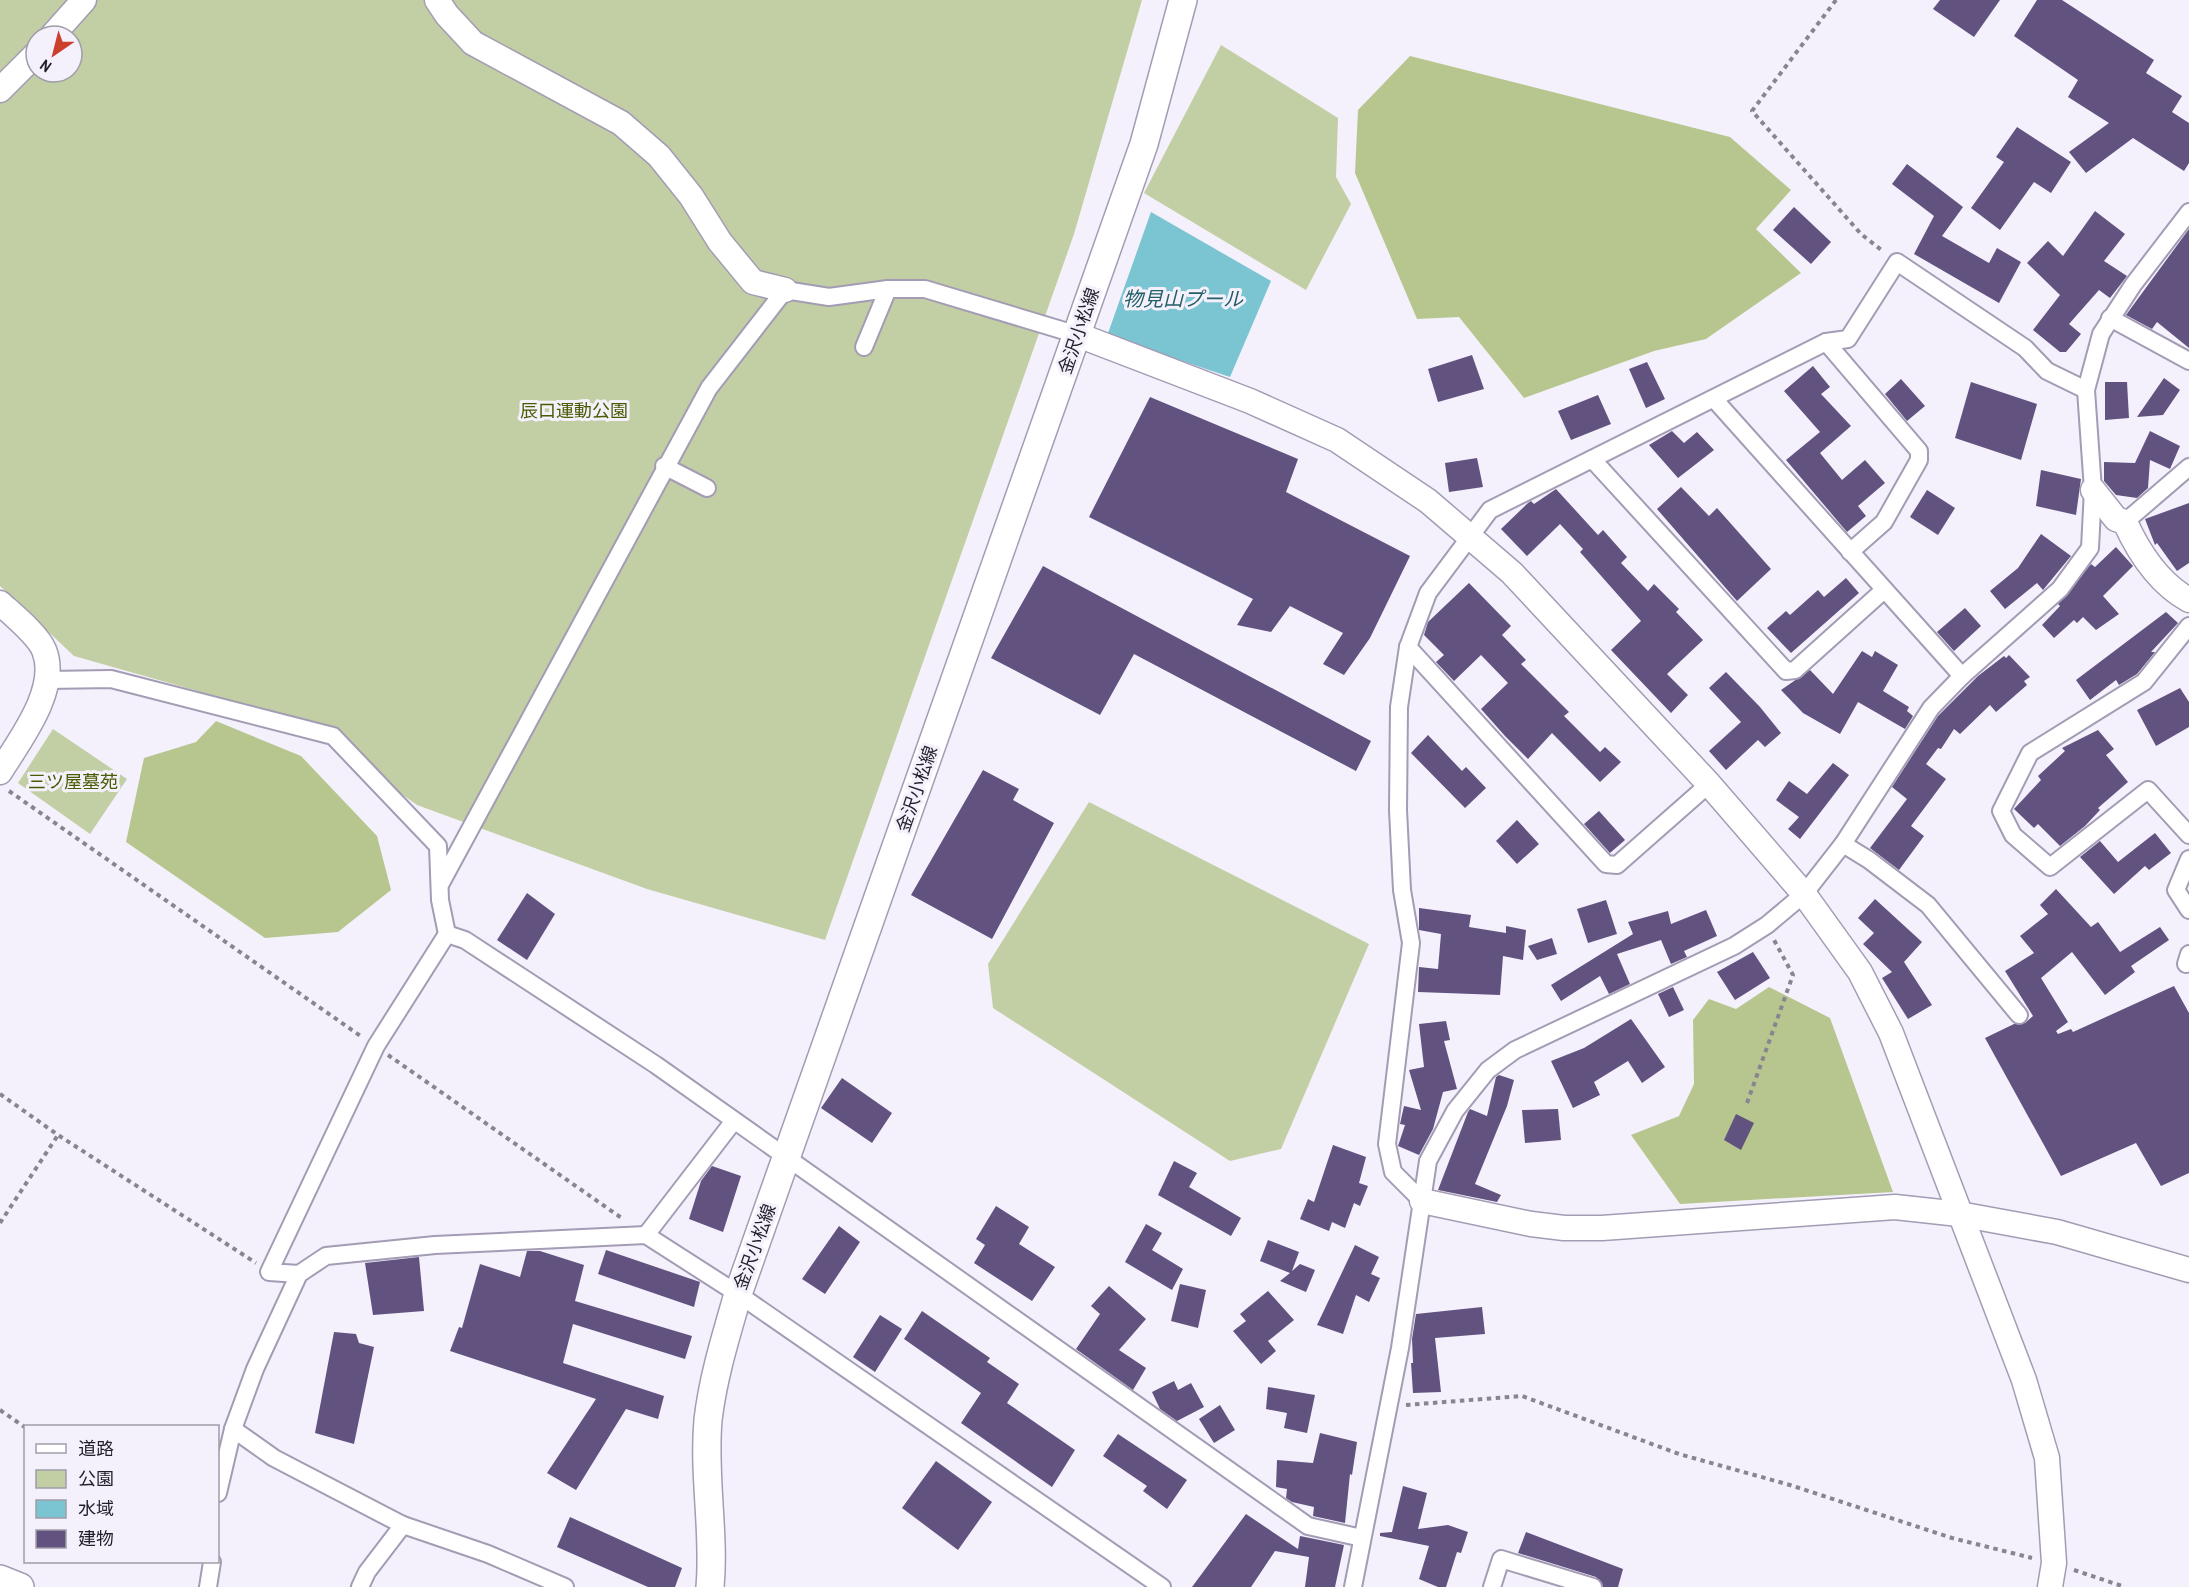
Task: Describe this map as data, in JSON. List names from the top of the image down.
{
  "streets": {
    "main road": ["金沢小松線"]
  },
  "water": ["物見山プール"],
  "parks": ["辰口運動公園", "三ツ屋墓苑"],
  "legend": [
    "道路",
    "公園",
    "水域",
    "建物"
  ],
  "north": "bottom left"
}
